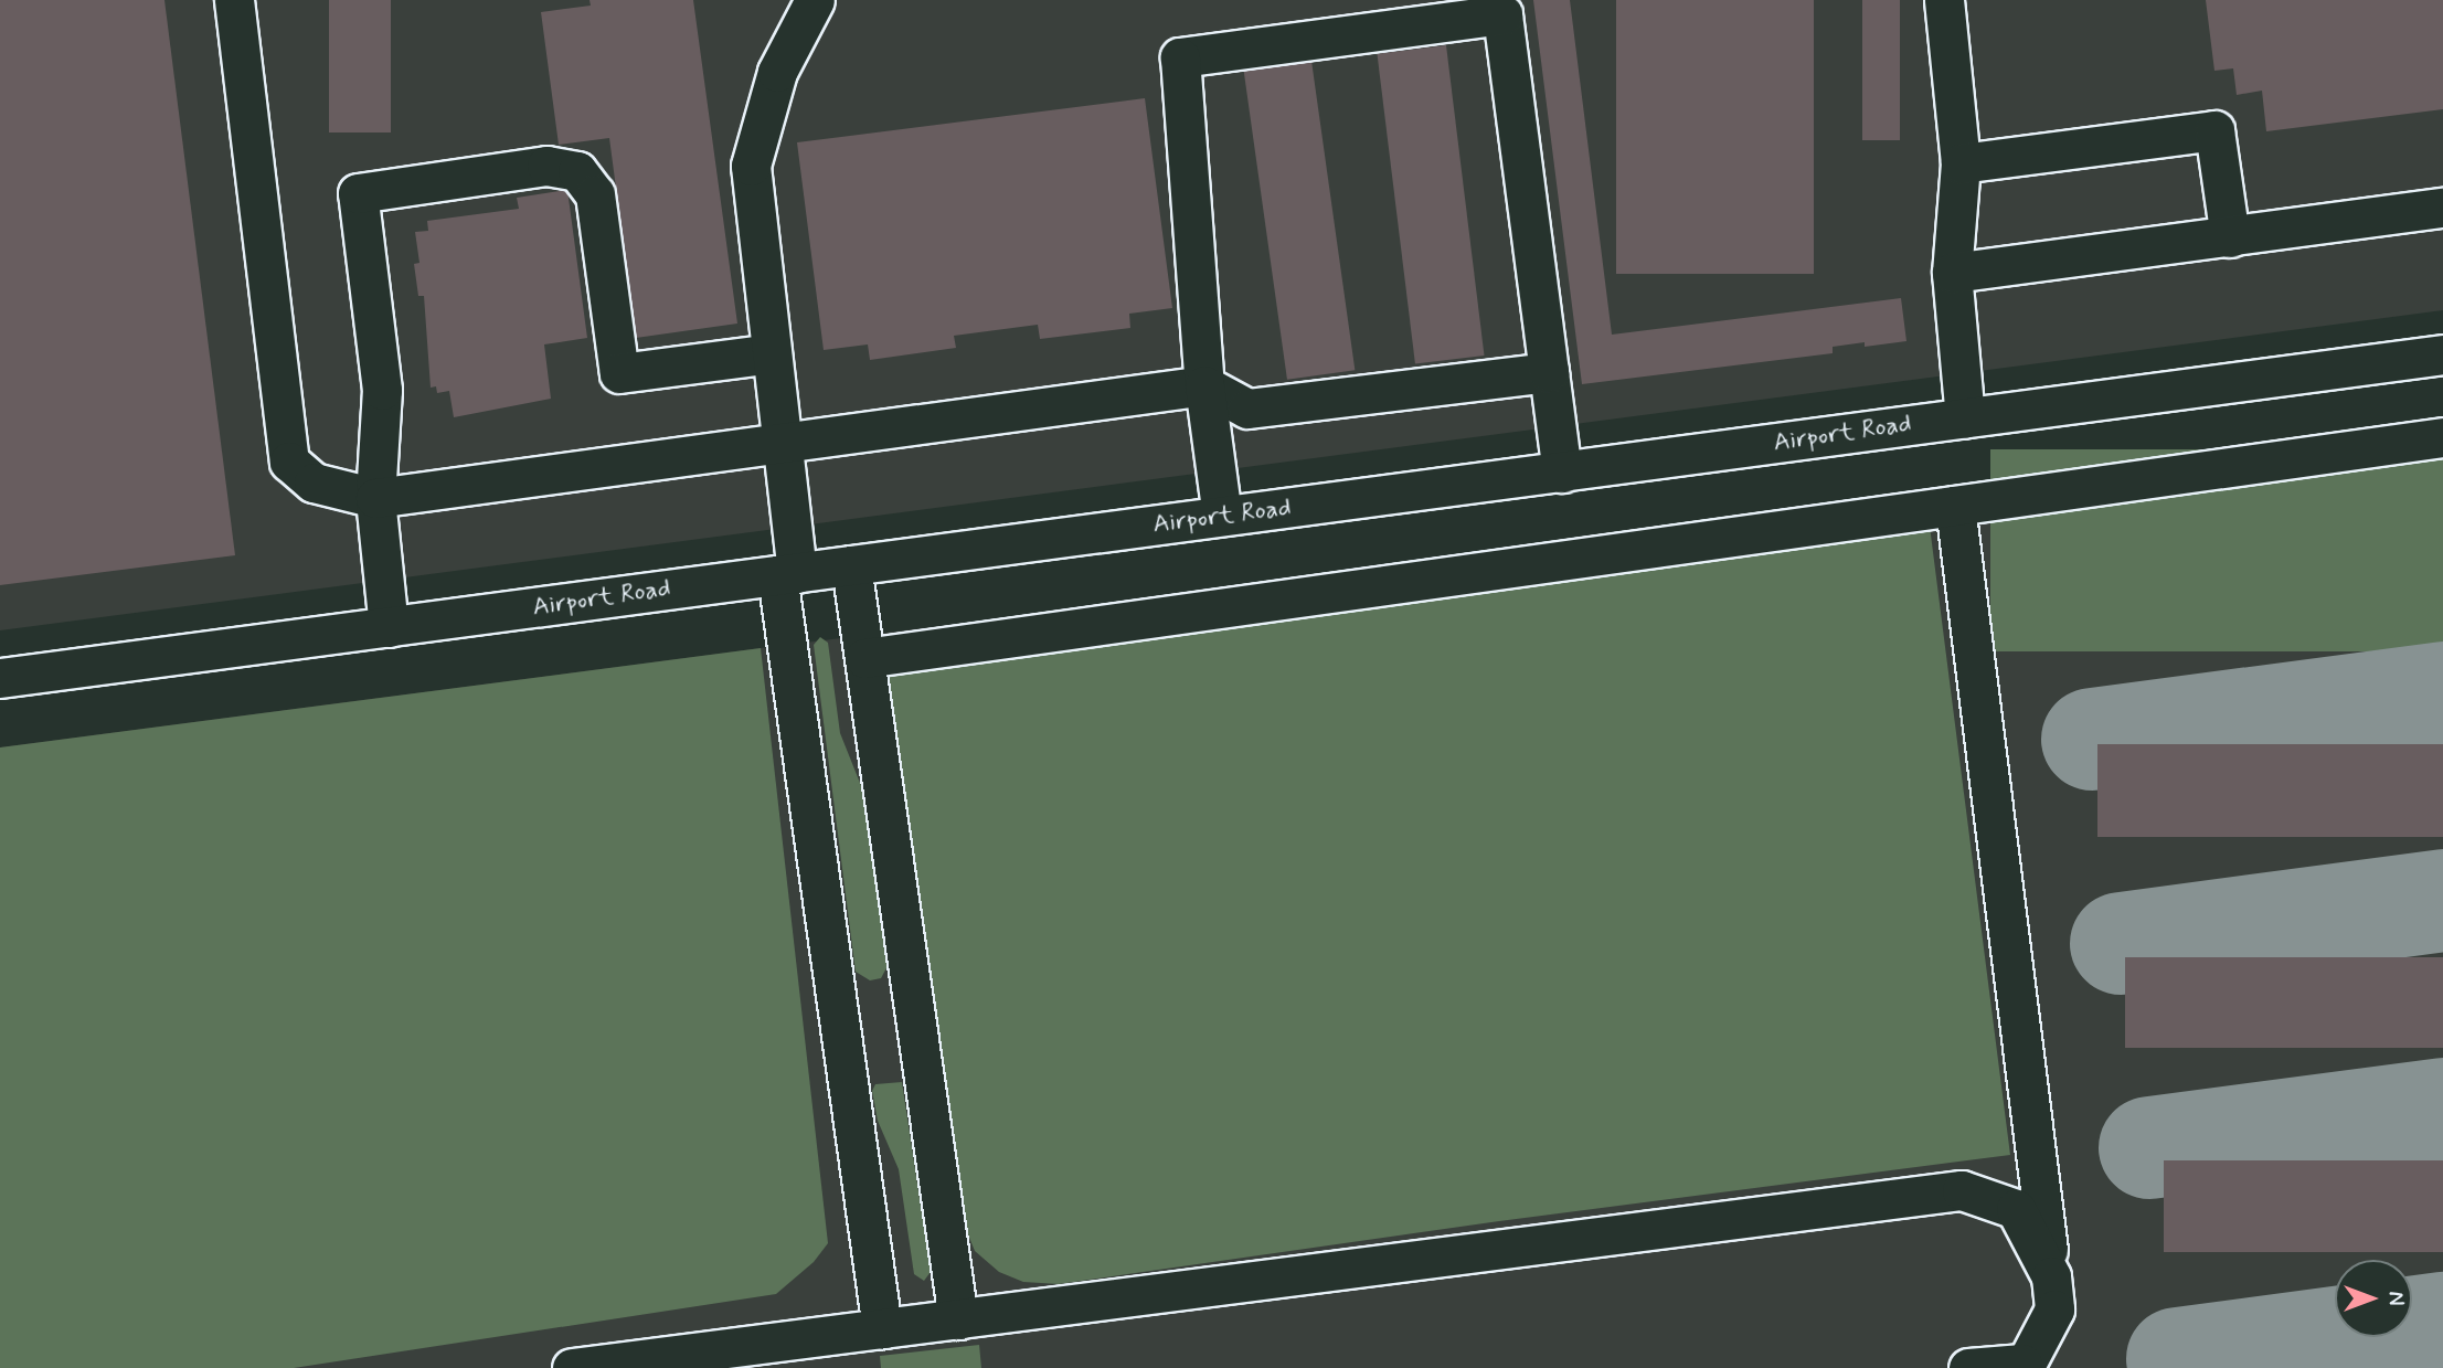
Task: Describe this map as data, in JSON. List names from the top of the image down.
{
  "streets": {
    "street": ["Airport Road"]
  },
  "north": "right"
}
